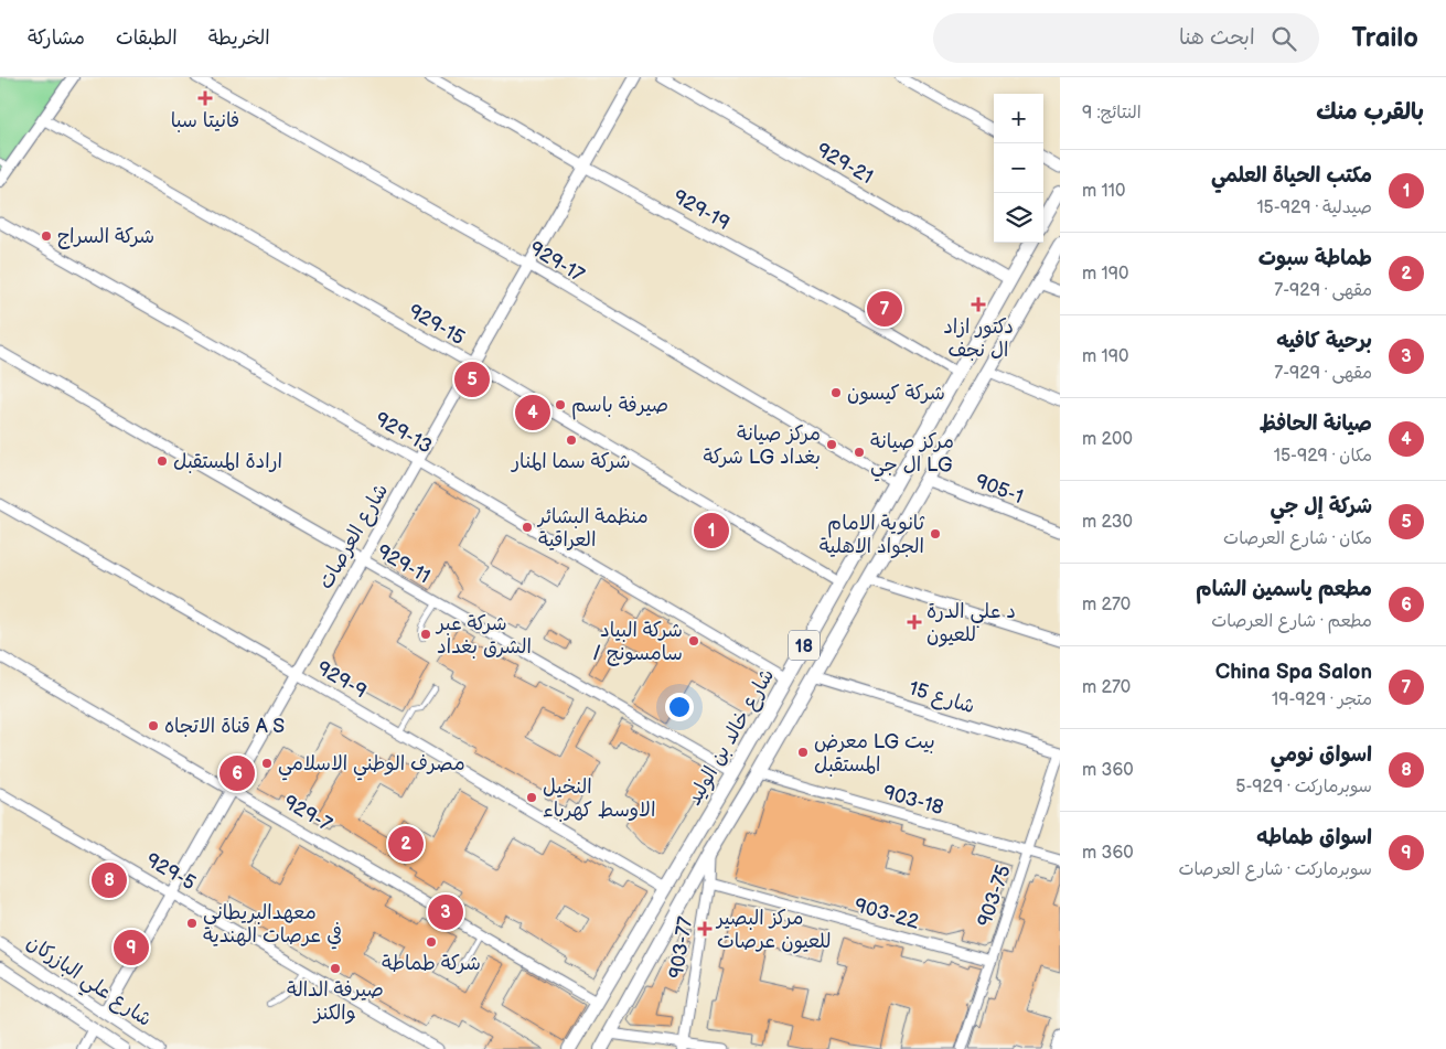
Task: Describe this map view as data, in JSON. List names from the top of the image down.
{
  "streets": {
    "main road": ["18", "شارع خالد بن الوليد"],
    "street": [
      "929-21",
      "929-19",
      "929-17",
      "929-15",
      "929-13",
      "905-1",
      "شارع العرصات",
      "929-11",
      "929-9",
      "شارع 15",
      "903-18",
      "929-7",
      "929-5",
      "903-75",
      "903-22",
      "903-77",
      "شارع علي البازركان"
    ]
  },
  "crossings": [
    ["929-21", "شارع خالد بن الوليد"],
    ["929-19", "شارع العرصات"],
    ["929-19", "شارع خالد بن الوليد"],
    ["929-17", "شارع العرصات"],
    ["929-17", "شارع خالد بن الوليد"],
    ["929-15", "شارع العرصات"],
    ["929-15", "شارع خالد بن الوليد"],
    ["929-13", "شارع العرصات"],
    ["929-13", "شارع خالد بن الوليد"],
    ["905-1", "شارع خالد بن الوليد"],
    ["شارع العرصات", "929-11"],
    ["شارع العرصات", "929-9"],
    ["شارع العرصات", "929-7"],
    ["شارع العرصات", "929-5"],
    ["شارع العرصات", "شارع علي البازركان"],
    ["929-11", "شارع خالد بن الوليد"],
    ["929-9", "شارع خالد بن الوليد"],
    ["شارع 15", "شارع خالد بن الوليد"],
    ["شارع 15", "903-75"],
    ["شارع خالد بن الوليد", "903-18"],
    ["شارع خالد بن الوليد", "929-7"],
    ["شارع خالد بن الوليد", "903-77"],
    ["903-18", "903-75"],
    ["903-75", "903-22"],
    ["903-22", "903-77"]
  ],
  "places": {
    "health": [
      "فانيتا سبا",
      "دكتور ازاد ال نجف",
      "د علي الدرة للعيون",
      "مركز البصير للعيون عرصات"
    ],
    "other": [
      "شركة السراج",
      "شركة كيسون",
      "صيرفة باسم",
      "شركة سما المنار",
      "مركز صيانة شركة LG بغداد",
      "مركز صيانة ال جي LG",
      "ارادة المستقبل",
      "منظمة البشائر العراقية",
      "ثانوية الامام الجواد الاهلية",
      "شركة عبر الشرق بغداد",
      "شركة البياد / سامسونج",
      "قناة الاتجاه A S",
      "معرض LG بيت المستقبل",
      "مصرف الوطني الاسلامي",
      "النخيل الاوسط كهرباء",
      "معهدالبريطاني في عرصات الهندية",
      "شركة طماطة",
      "صيرفة الدالة والكنز"
    ]
  },
  "page": {
    "header": "Trailo",
    "search": "ابحث هنا",
    "nav": ["الخريطة", "الطبقات", "مشاركة"],
    "heading": ["بالقرب منك", "النتائج: 9"],
    "map_buttons": ["+", "−"],
    "list": [
      {
        "mark": "1",
        "name": "مكتب الحياة العلمي",
        "note": "صيدلية · 929-15",
        "value": "110 m"
      },
      {
        "mark": "2",
        "name": "طماطة سبوت",
        "note": "مقهى · 929-7",
        "value": "190 m"
      },
      {
        "mark": "3",
        "name": "برحية كافيه",
        "note": "مقهى · 929-7",
        "value": "190 m"
      },
      {
        "mark": "4",
        "name": "صيانة الحافظ",
        "note": "مكان · 929-15",
        "value": "200 m"
      },
      {
        "mark": "5",
        "name": "شركة إل جي",
        "note": "مكان · شارع العرصات",
        "value": "230 m"
      },
      {
        "mark": "6",
        "name": "مطعم ياسمين الشام",
        "note": "مطعم · شارع العرصات",
        "value": "270 m"
      },
      {
        "mark": "7",
        "name": "China Spa Salon",
        "note": "متجر · 929-19",
        "value": "270 m"
      },
      {
        "mark": "8",
        "name": "اسواق نومي",
        "note": "سوبرماركت · 929-5",
        "value": "360 m"
      },
      {
        "mark": "9",
        "name": "اسواق طماطه",
        "note": "سوبرماركت · شارع العرصات",
        "value": "360 m"
      }
    ],
    "pins": [
      "7",
      "5",
      "4",
      "1",
      "6",
      "2",
      "8",
      "3",
      "9"
    ]
  }
}
